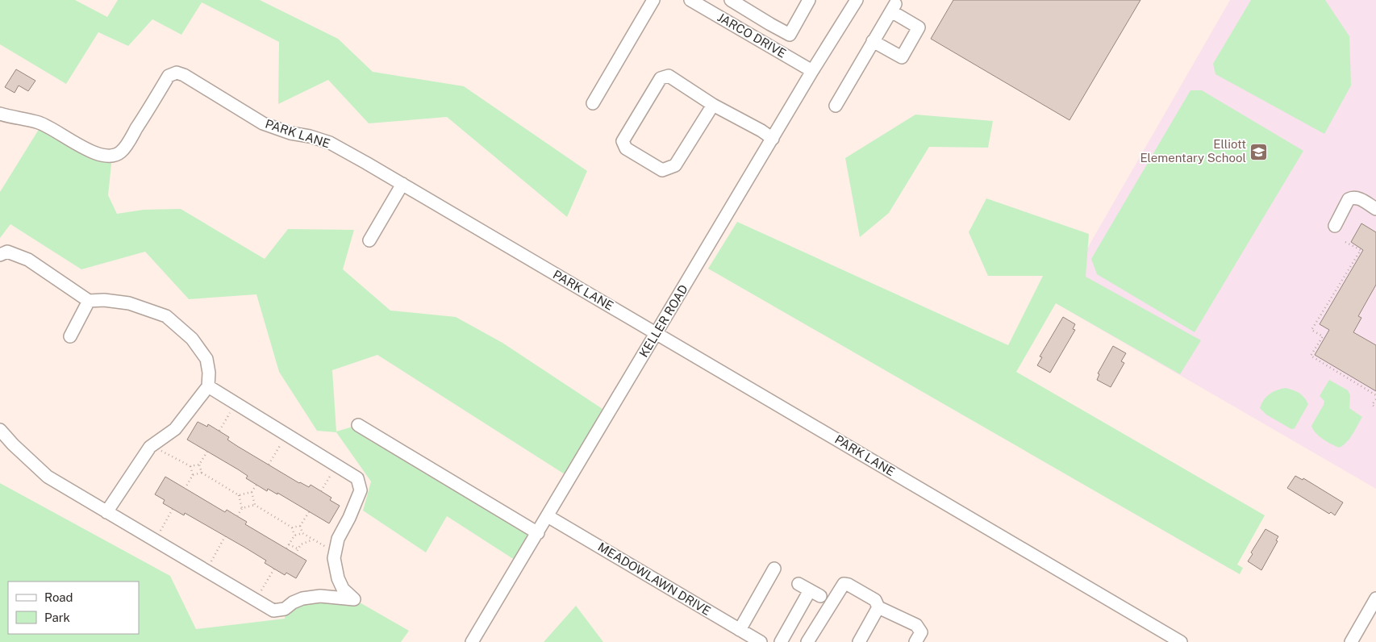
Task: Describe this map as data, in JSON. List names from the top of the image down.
{
  "streets": {
    "street": [
      "JARCO DRIVE",
      "PARK LANE",
      "KELLER ROAD",
      "MEADOWLAWN DRIVE"
    ]
  },
  "crossings": [
    ["JARCO DRIVE", "KELLER ROAD"],
    ["PARK LANE", "KELLER ROAD"],
    ["KELLER ROAD", "MEADOWLAWN DRIVE"]
  ],
  "places": {
    "school or university": ["Elliott Elementary School"]
  },
  "legend": ["Road", "Park"]
}
